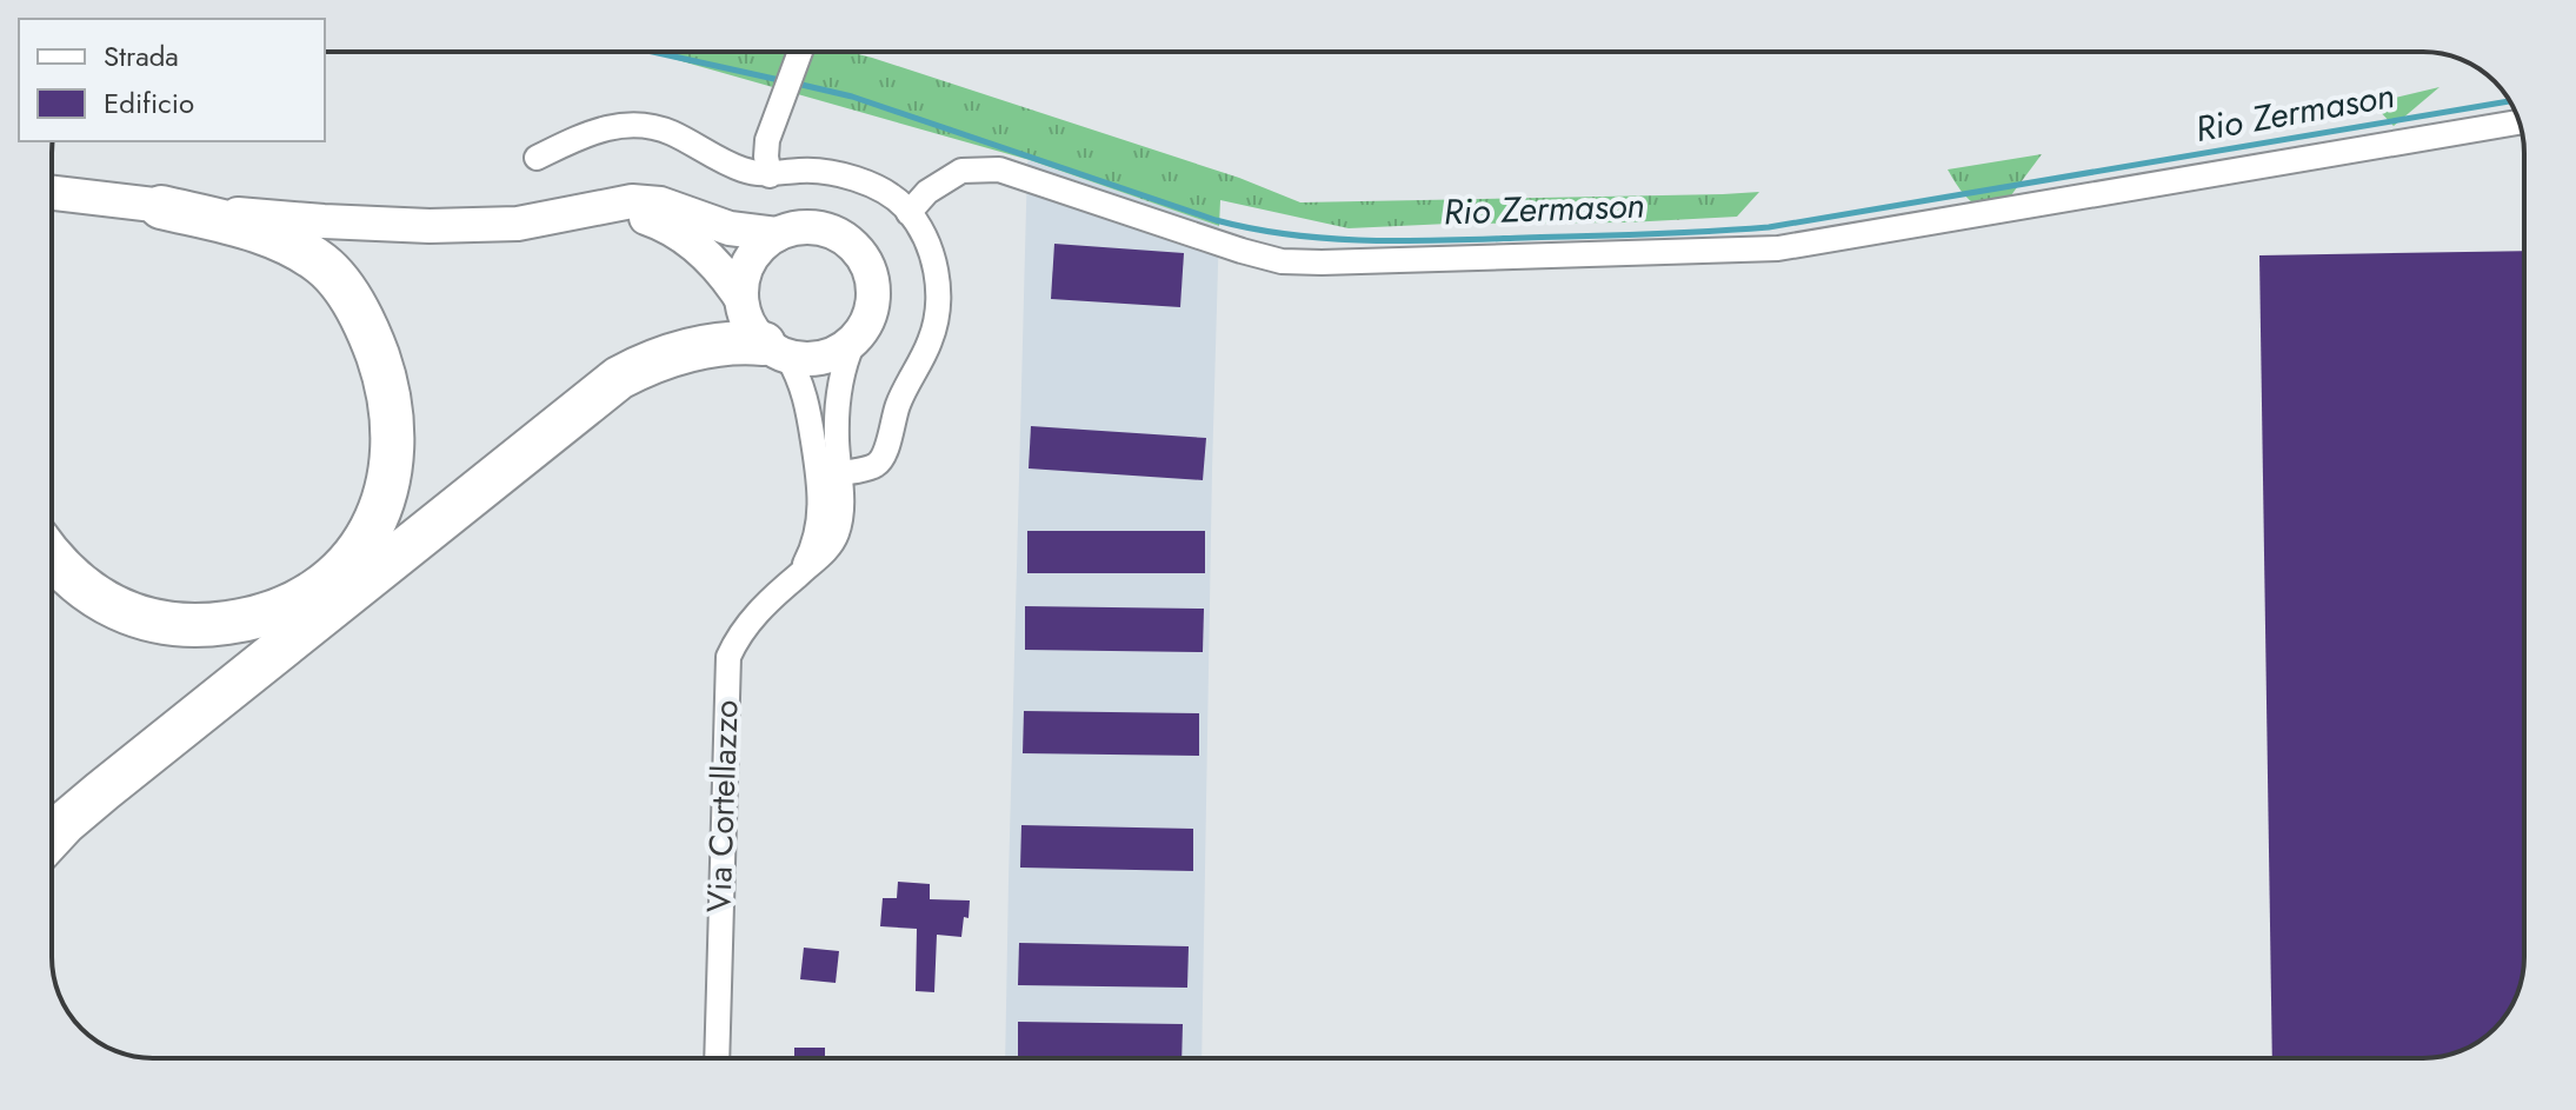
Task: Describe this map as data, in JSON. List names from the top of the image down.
{
  "streets": {
    "street": ["Via Cortellazzo"]
  },
  "water": ["Rio Zermason"],
  "legend": ["Strada", "Edificio"]
}
